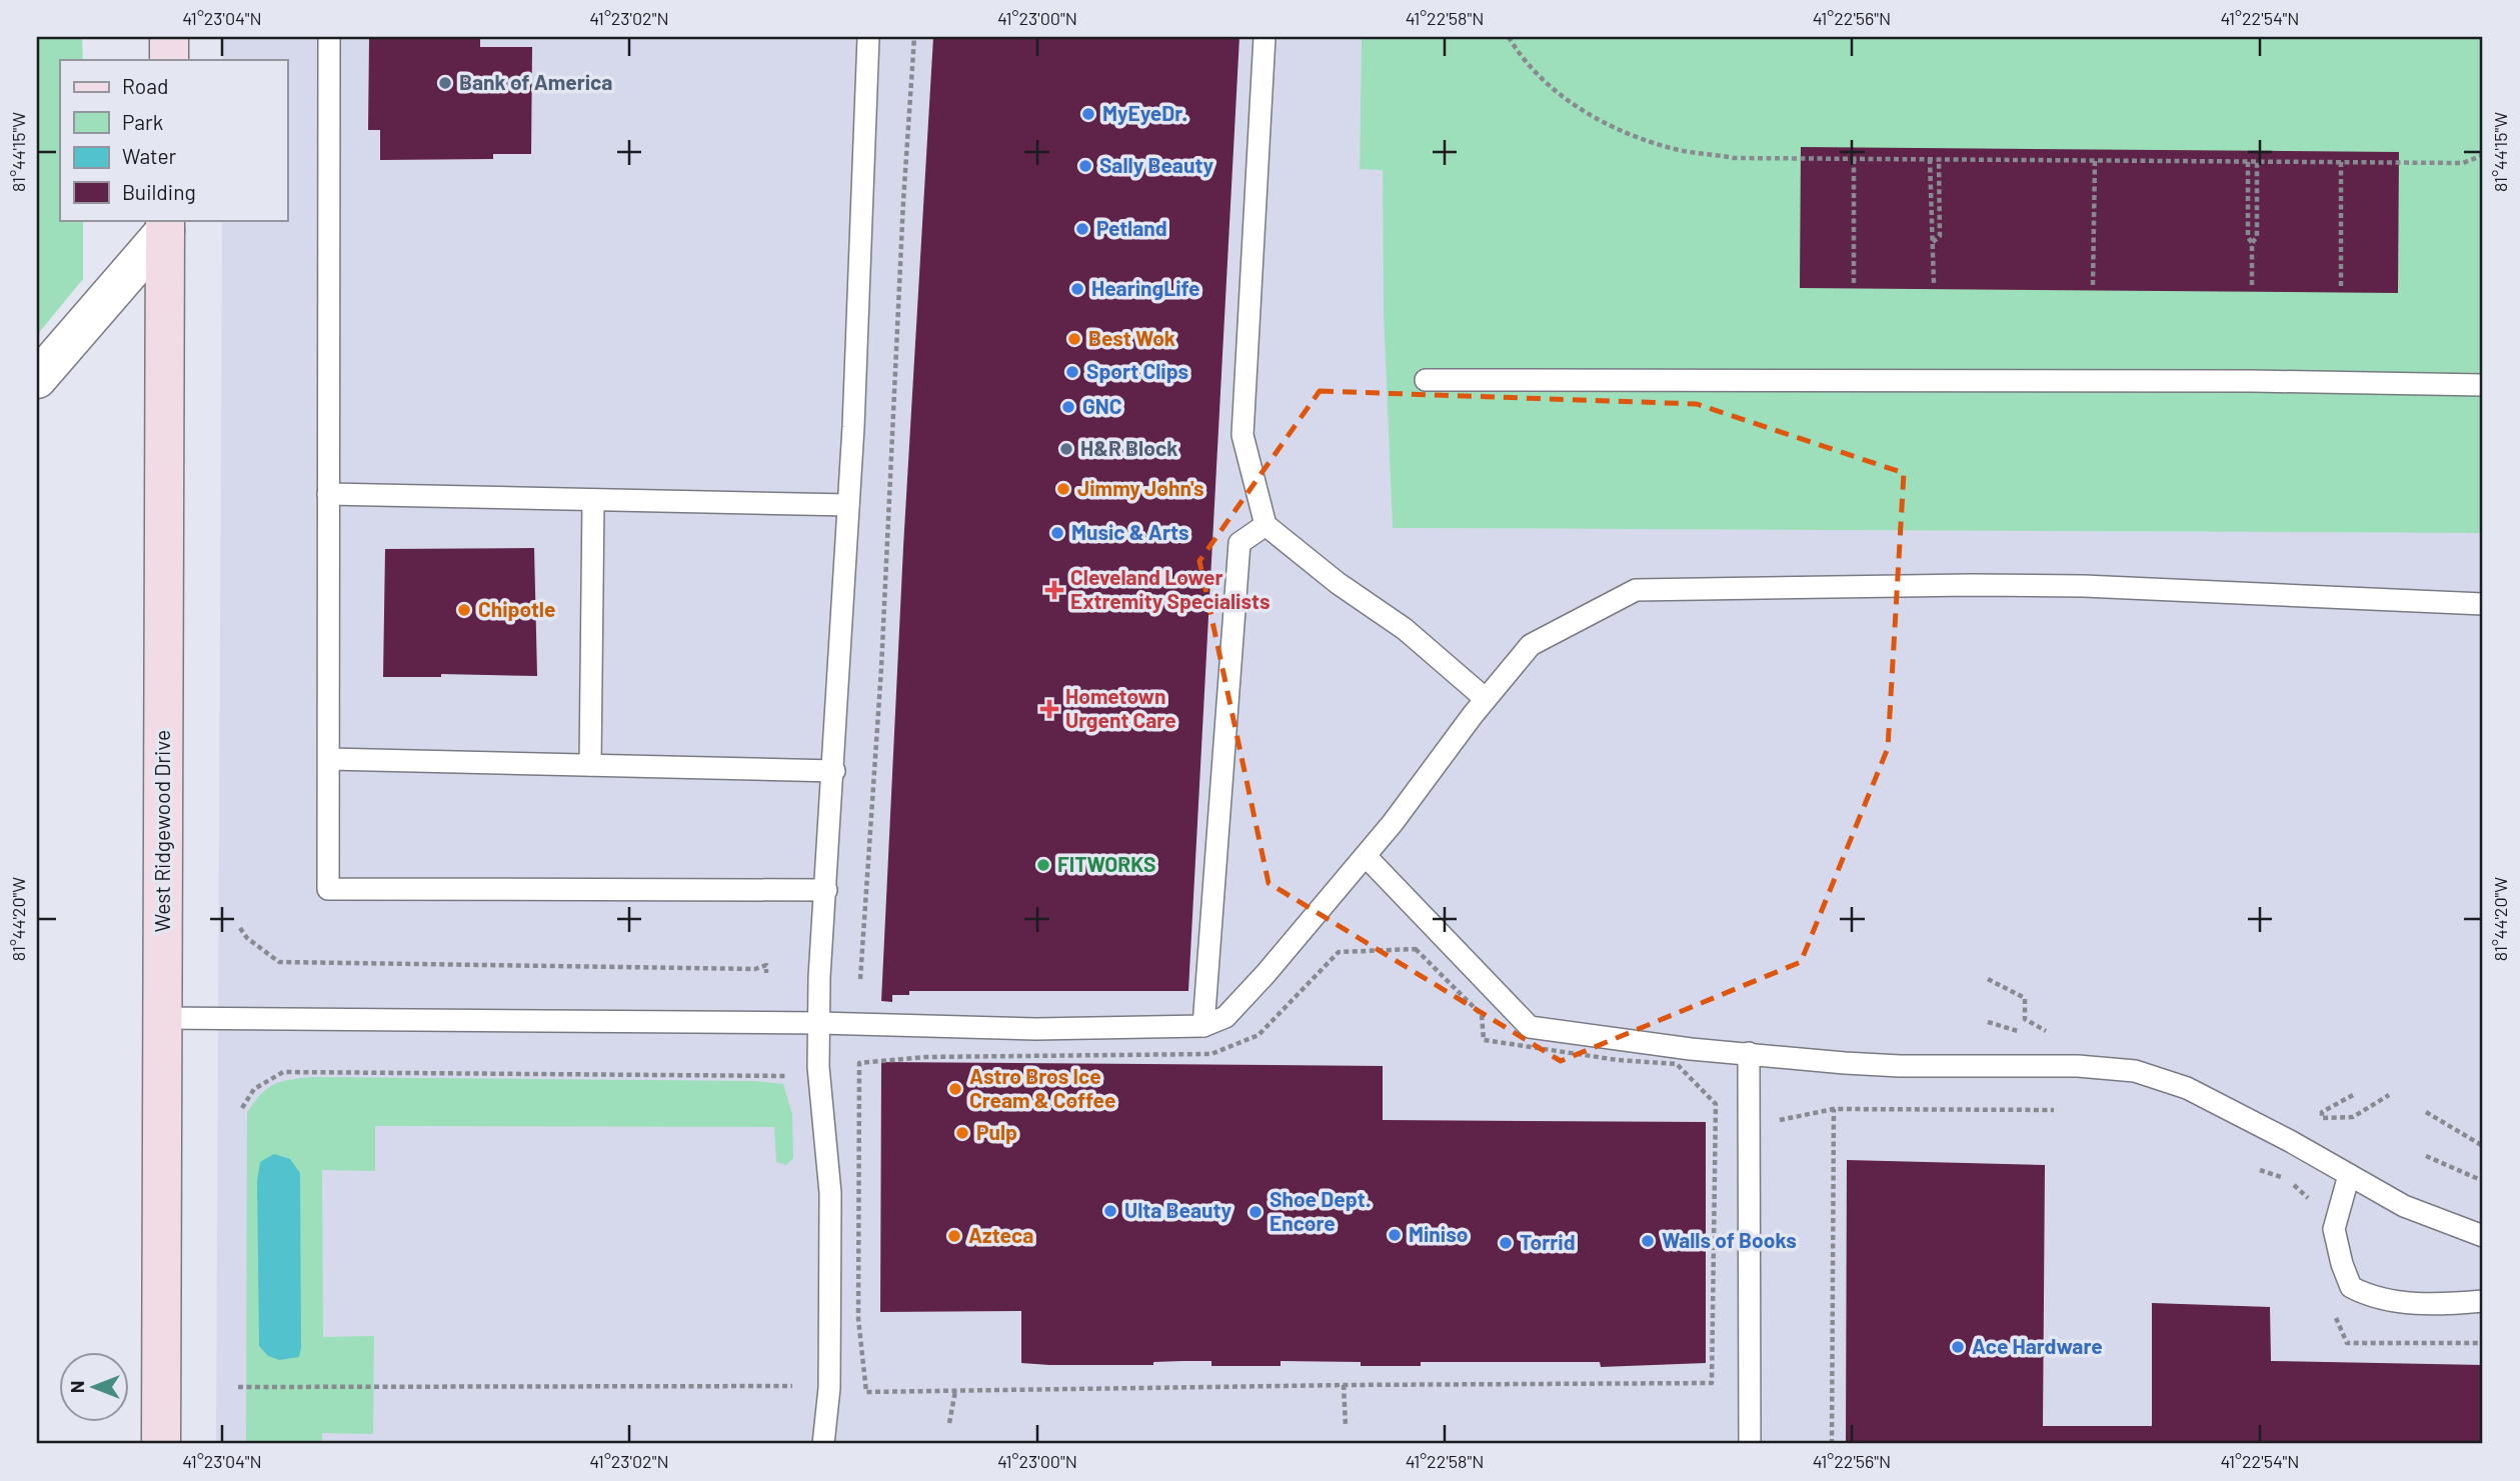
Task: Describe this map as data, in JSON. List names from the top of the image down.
{
  "streets": {
    "main road": ["West Ridgewood Drive"]
  },
  "places": {
    "other": [
      "Bank of America",
      "MyEyeDr.",
      "Sally Beauty",
      "Petland",
      "HearingLife",
      "Best Wok",
      "Sport Clips",
      "GNC",
      "H&R Block",
      "Jimmy John's",
      "Music & Arts",
      "Chipotle",
      "FITWORKS",
      "Astro Bros Ice Cream & Coffee",
      "Pulp",
      "Ulta Beauty",
      "Shoe Dept. Encore",
      "Miniso",
      "Azteca",
      "Walls of Books",
      "Torrid",
      "Ace Hardware"
    ],
    "health": ["Cleveland Lower Extremity Specialists", "Hometown Urgent Care"]
  },
  "legend": [
    "Road",
    "Park",
    "Water",
    "Building"
  ],
  "north": "left",
  "coordinates": [
    "41°23'04\"N",
    "41°23'02\"N",
    "41°23'00\"N",
    "41°22'58\"N",
    "41°22'56\"N",
    "41°22'54\"N",
    "81°44'15\"W",
    "81°44'20\"W"
  ]
}
